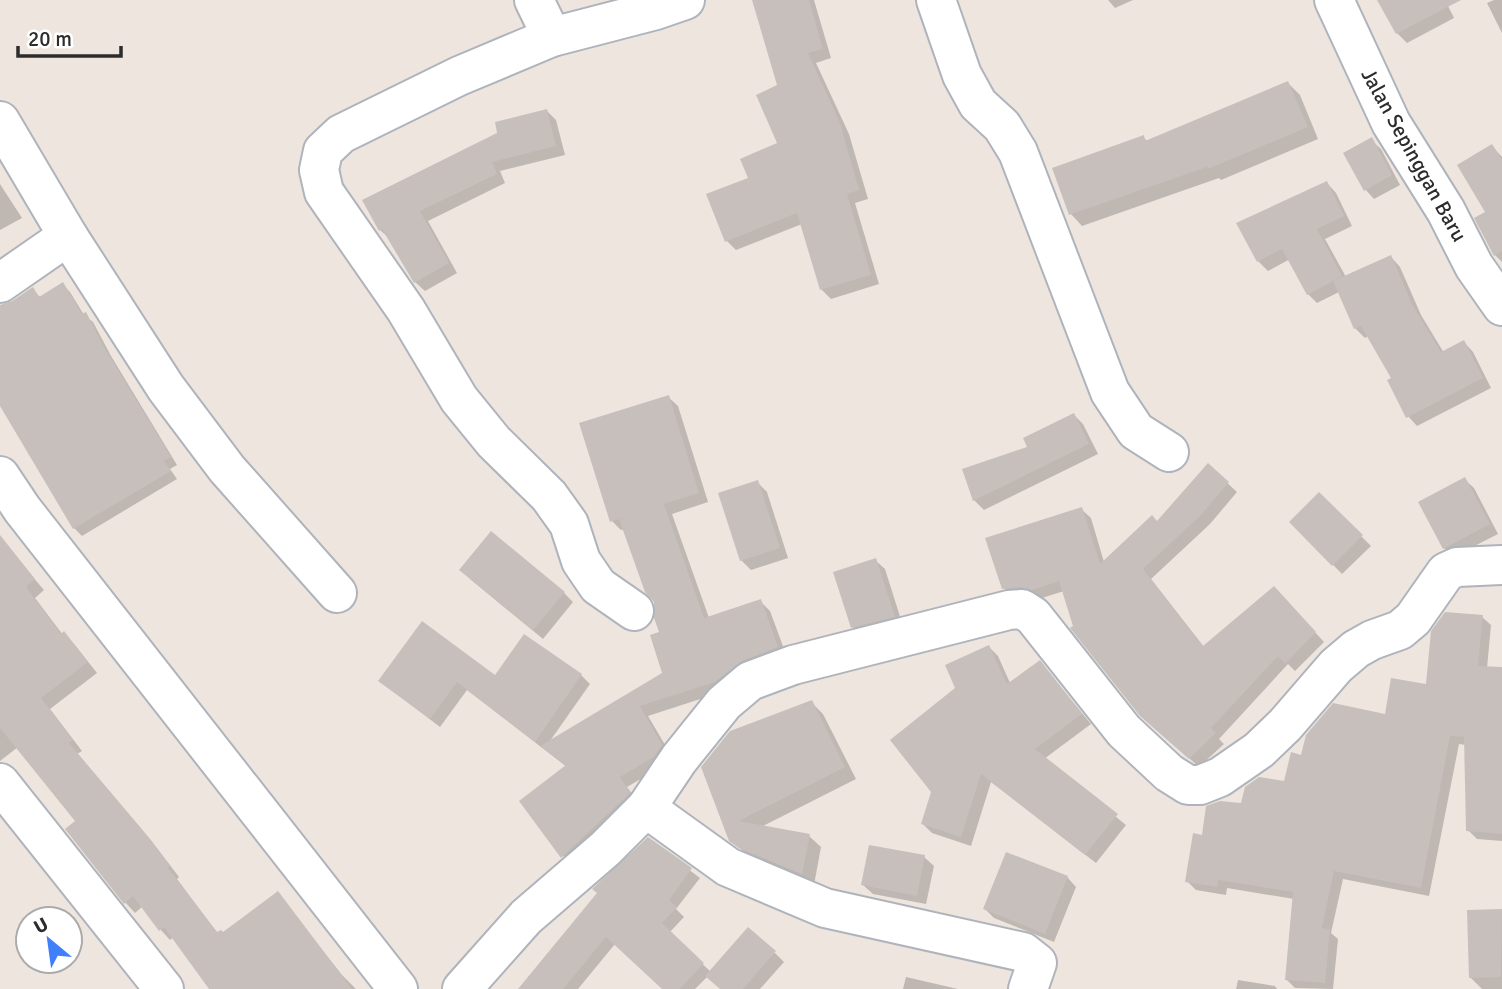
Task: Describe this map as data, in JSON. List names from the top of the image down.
{
  "streets": {
    "street": ["Jalan Sepinggan Baru"]
  },
  "scale_bar": "20 m",
  "north": "top left"
}
